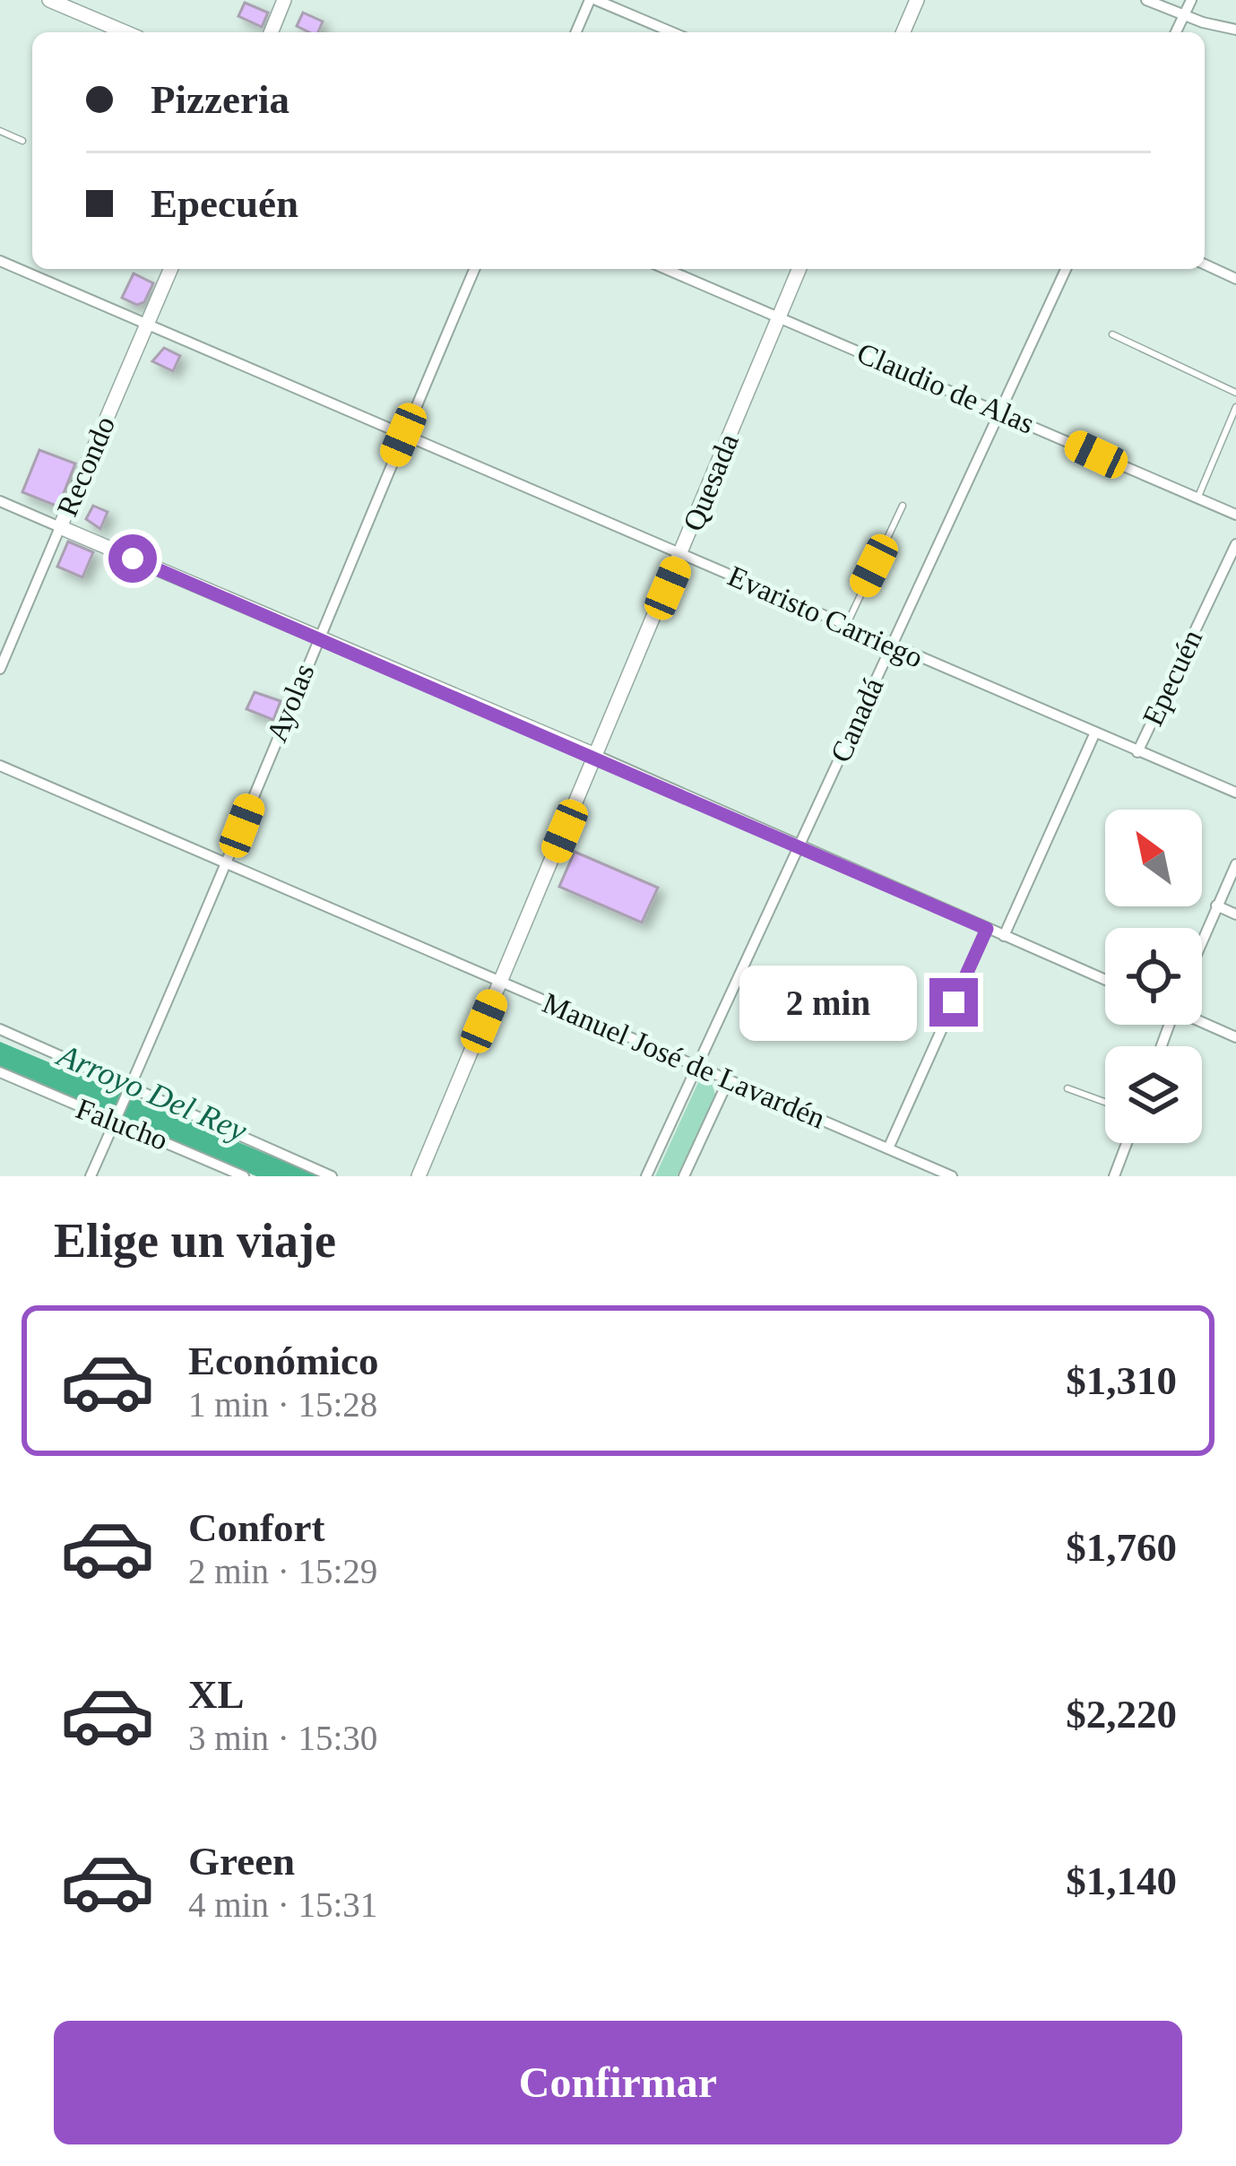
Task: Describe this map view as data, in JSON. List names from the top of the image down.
{
  "streets": {
    "street": [
      "Claudio de Alas",
      "Recondo",
      "Quesada",
      "Evaristo Carriego",
      "Epecuén",
      "Ayolas",
      "Canadá",
      "Manuel José de Lavardén",
      "Falucho"
    ]
  },
  "crossings": [
    ["Claudio de Alas", "Quesada"],
    ["Claudio de Alas", "Canadá"],
    ["Recondo", "Evaristo Carriego"],
    ["Quesada", "Evaristo Carriego"],
    ["Quesada", "Manuel José de Lavardén"],
    ["Evaristo Carriego", "Epecuén"],
    ["Evaristo Carriego", "Ayolas"],
    ["Evaristo Carriego", "Canadá"],
    ["Ayolas", "Manuel José de Lavardén"],
    ["Ayolas", "Falucho"],
    ["Canadá", "Manuel José de Lavardén"]
  ],
  "water": ["Arroyo Del Rey"],
  "north": "top left",
  "page": {
    "banner": ["Pizzeria", "Epecuén"],
    "bubble": "2 min",
    "heading": "Elige un viaje",
    "list": [
      {
        "name": "Económico",
        "note": "1 min · 15:28",
        "value": "$1,310"
      },
      {
        "name": "Confort",
        "note": "2 min · 15:29",
        "value": "$1,760"
      },
      {
        "name": "XL",
        "note": "3 min · 15:30",
        "value": "$2,220"
      },
      {
        "name": "Green",
        "note": "4 min · 15:31",
        "value": "$1,140"
      }
    ],
    "buttons": "Confirmar"
  }
}
